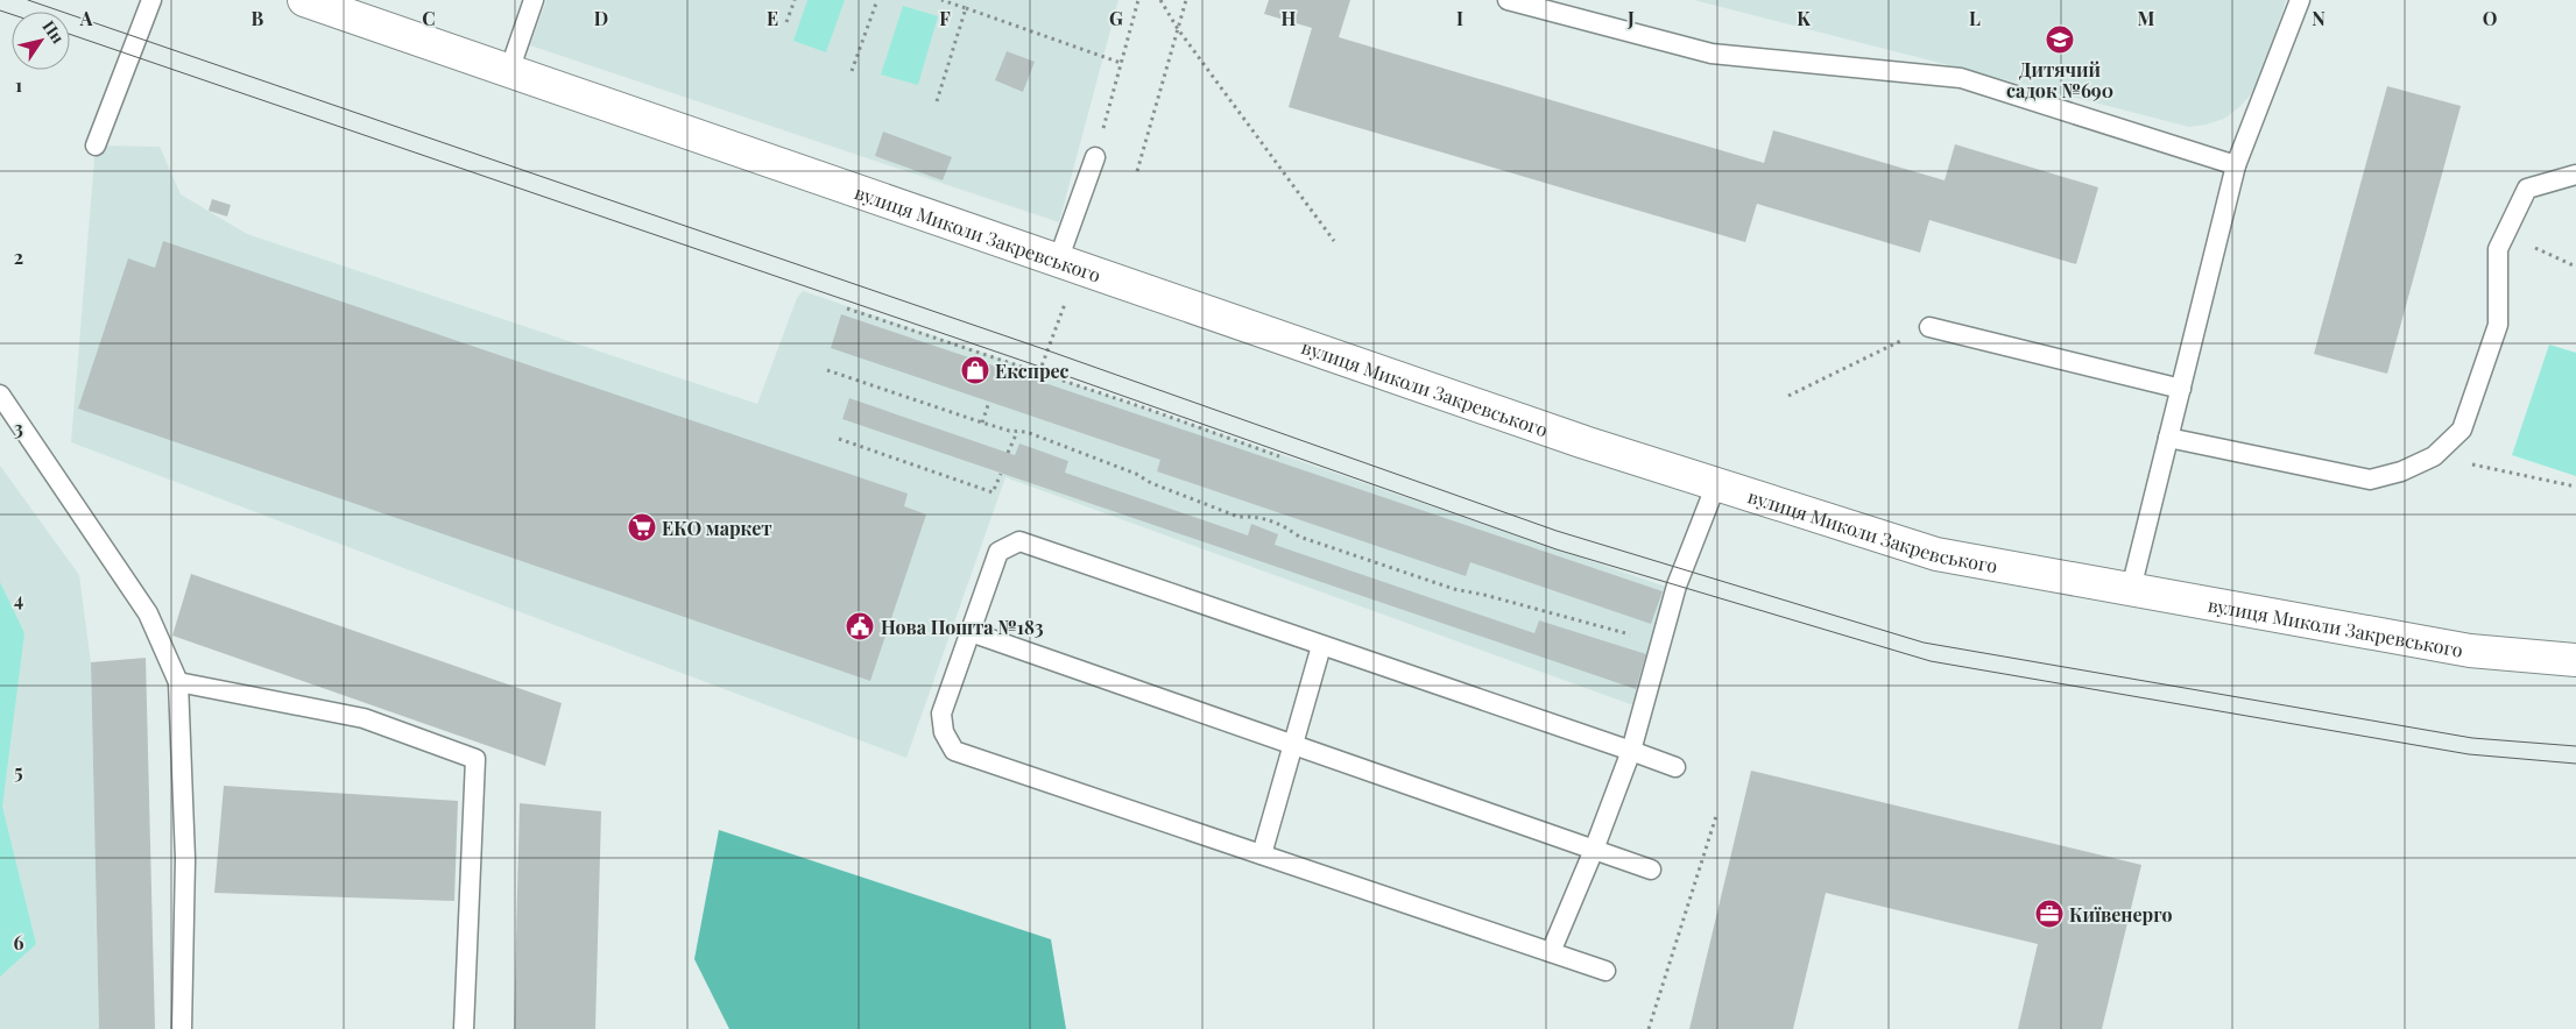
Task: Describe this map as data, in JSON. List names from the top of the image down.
{
  "streets": {
    "street": ["вулиця Миколи Закревського"]
  },
  "places": {
    "school or university": ["Дитячий садок №690"],
    "shop": ["Експрес"],
    "supermarket": ["ЕКО маркет"],
    "public building": ["Нова Пошта №183"],
    "office": ["Київенерго"]
  },
  "north": "top right",
  "grid": {
    "columns": [
      "A",
      "B",
      "C",
      "D",
      "E",
      "F",
      "G",
      "H",
      "I",
      "J",
      "K",
      "L",
      "M",
      "N",
      "O"
    ],
    "rows": [
      "1",
      "2",
      "3",
      "4",
      "5",
      "6"
    ]
  }
}
